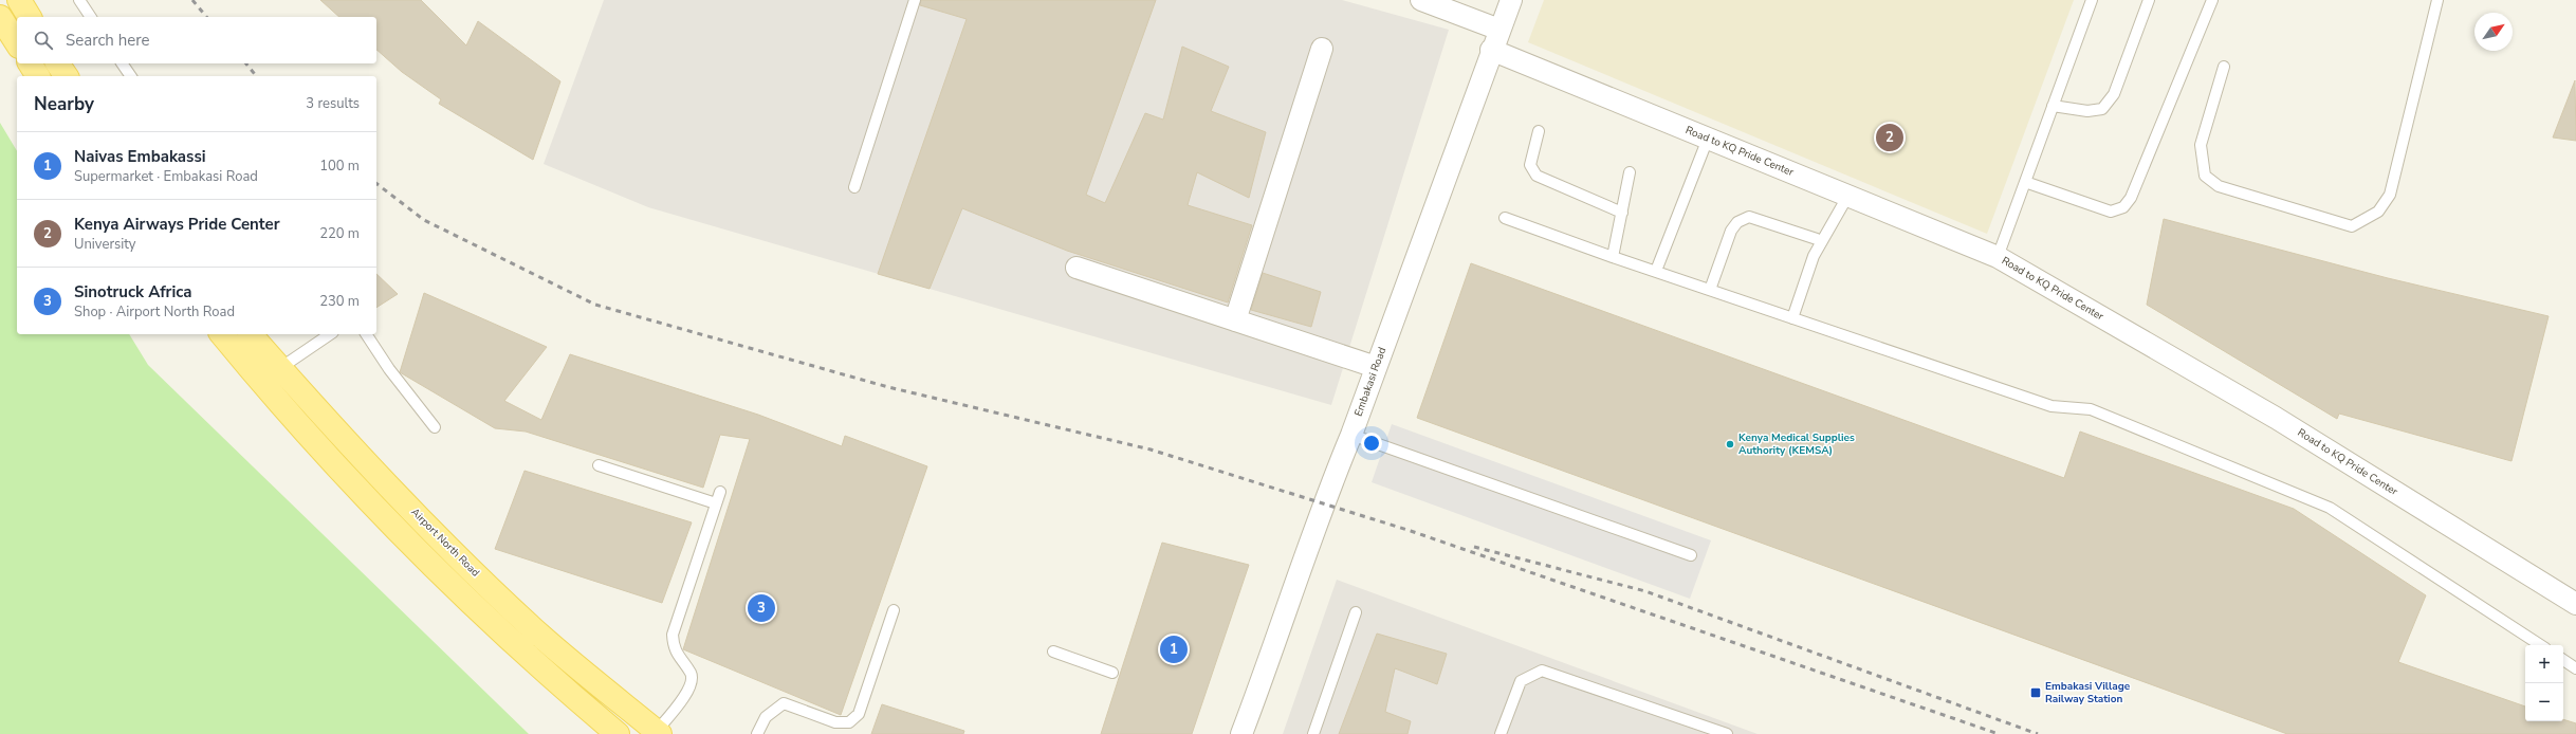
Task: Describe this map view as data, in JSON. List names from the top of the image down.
{
  "streets": {
    "main road": ["Airport North Road"],
    "street": ["Road to KQ Pride Center", "Embakasi Road"]
  },
  "crossings": [
    ["Road to KQ Pride Center", "Embakasi Road"]
  ],
  "places": {
    "other": ["Kenya Medical Supplies Authority (KEMSA)"],
    "transit": ["Embakasi Village Railway Station"]
  },
  "north": "top right",
  "page": {
    "search": "Search here",
    "heading": ["Nearby", "3 results"],
    "pins": ["2", "3", "1"],
    "list": [
      {
        "mark": "1",
        "name": "Naivas Embakassi",
        "note": "Supermarket · Embakasi Road",
        "value": "100 m"
      },
      {
        "mark": "2",
        "name": "Kenya Airways Pride Center",
        "note": "University",
        "value": "220 m"
      },
      {
        "mark": "3",
        "name": "Sinotruck Africa",
        "note": "Shop · Airport North Road",
        "value": "230 m"
      }
    ],
    "map_buttons": ["+", "−"]
  }
}
